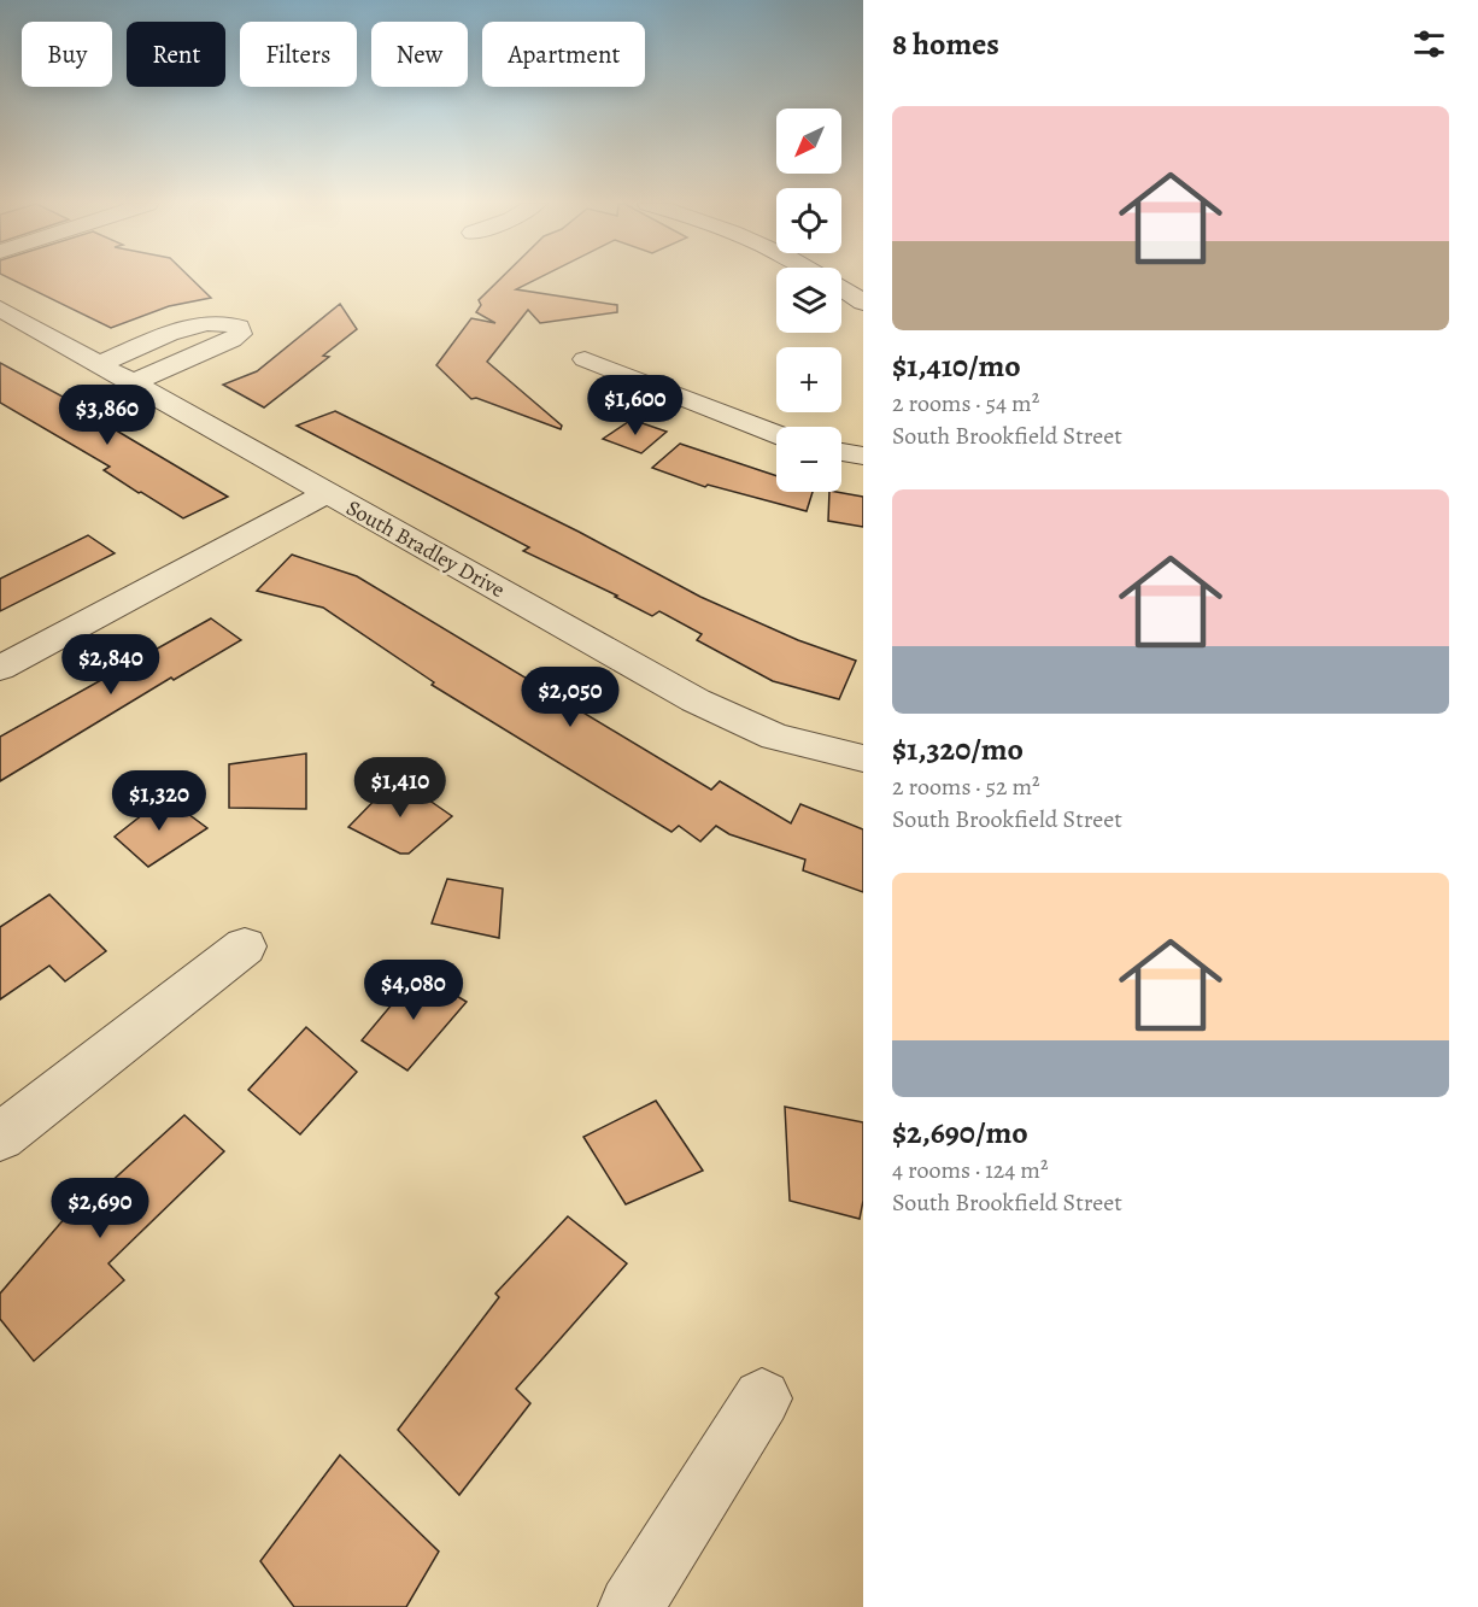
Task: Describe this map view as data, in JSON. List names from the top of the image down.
{
  "streets": {
    "street": ["South Bradley Drive"]
  },
  "north": "bottom left",
  "page": {
    "heading": "8 homes",
    "chip": [
      "Buy",
      "Rent",
      "Filters",
      "New",
      "Apartment"
    ],
    "list": [
      {
        "name": "$1,410/mo",
        "note": "2 rooms · 54 m² · South Brookfield Street"
      },
      {
        "name": "$1,320/mo",
        "note": "2 rooms · 52 m² · South Brookfield Street"
      },
      {
        "name": "$2,690/mo",
        "note": "4 rooms · 124 m² · South Brookfield Street"
      }
    ],
    "map_buttons": ["+", "−"],
    "price": [
      "$1,600",
      "$3,860",
      "$2,840",
      "$2,050",
      "$1,410",
      "$1,320",
      "$4,080",
      "$2,690"
    ]
  }
}
